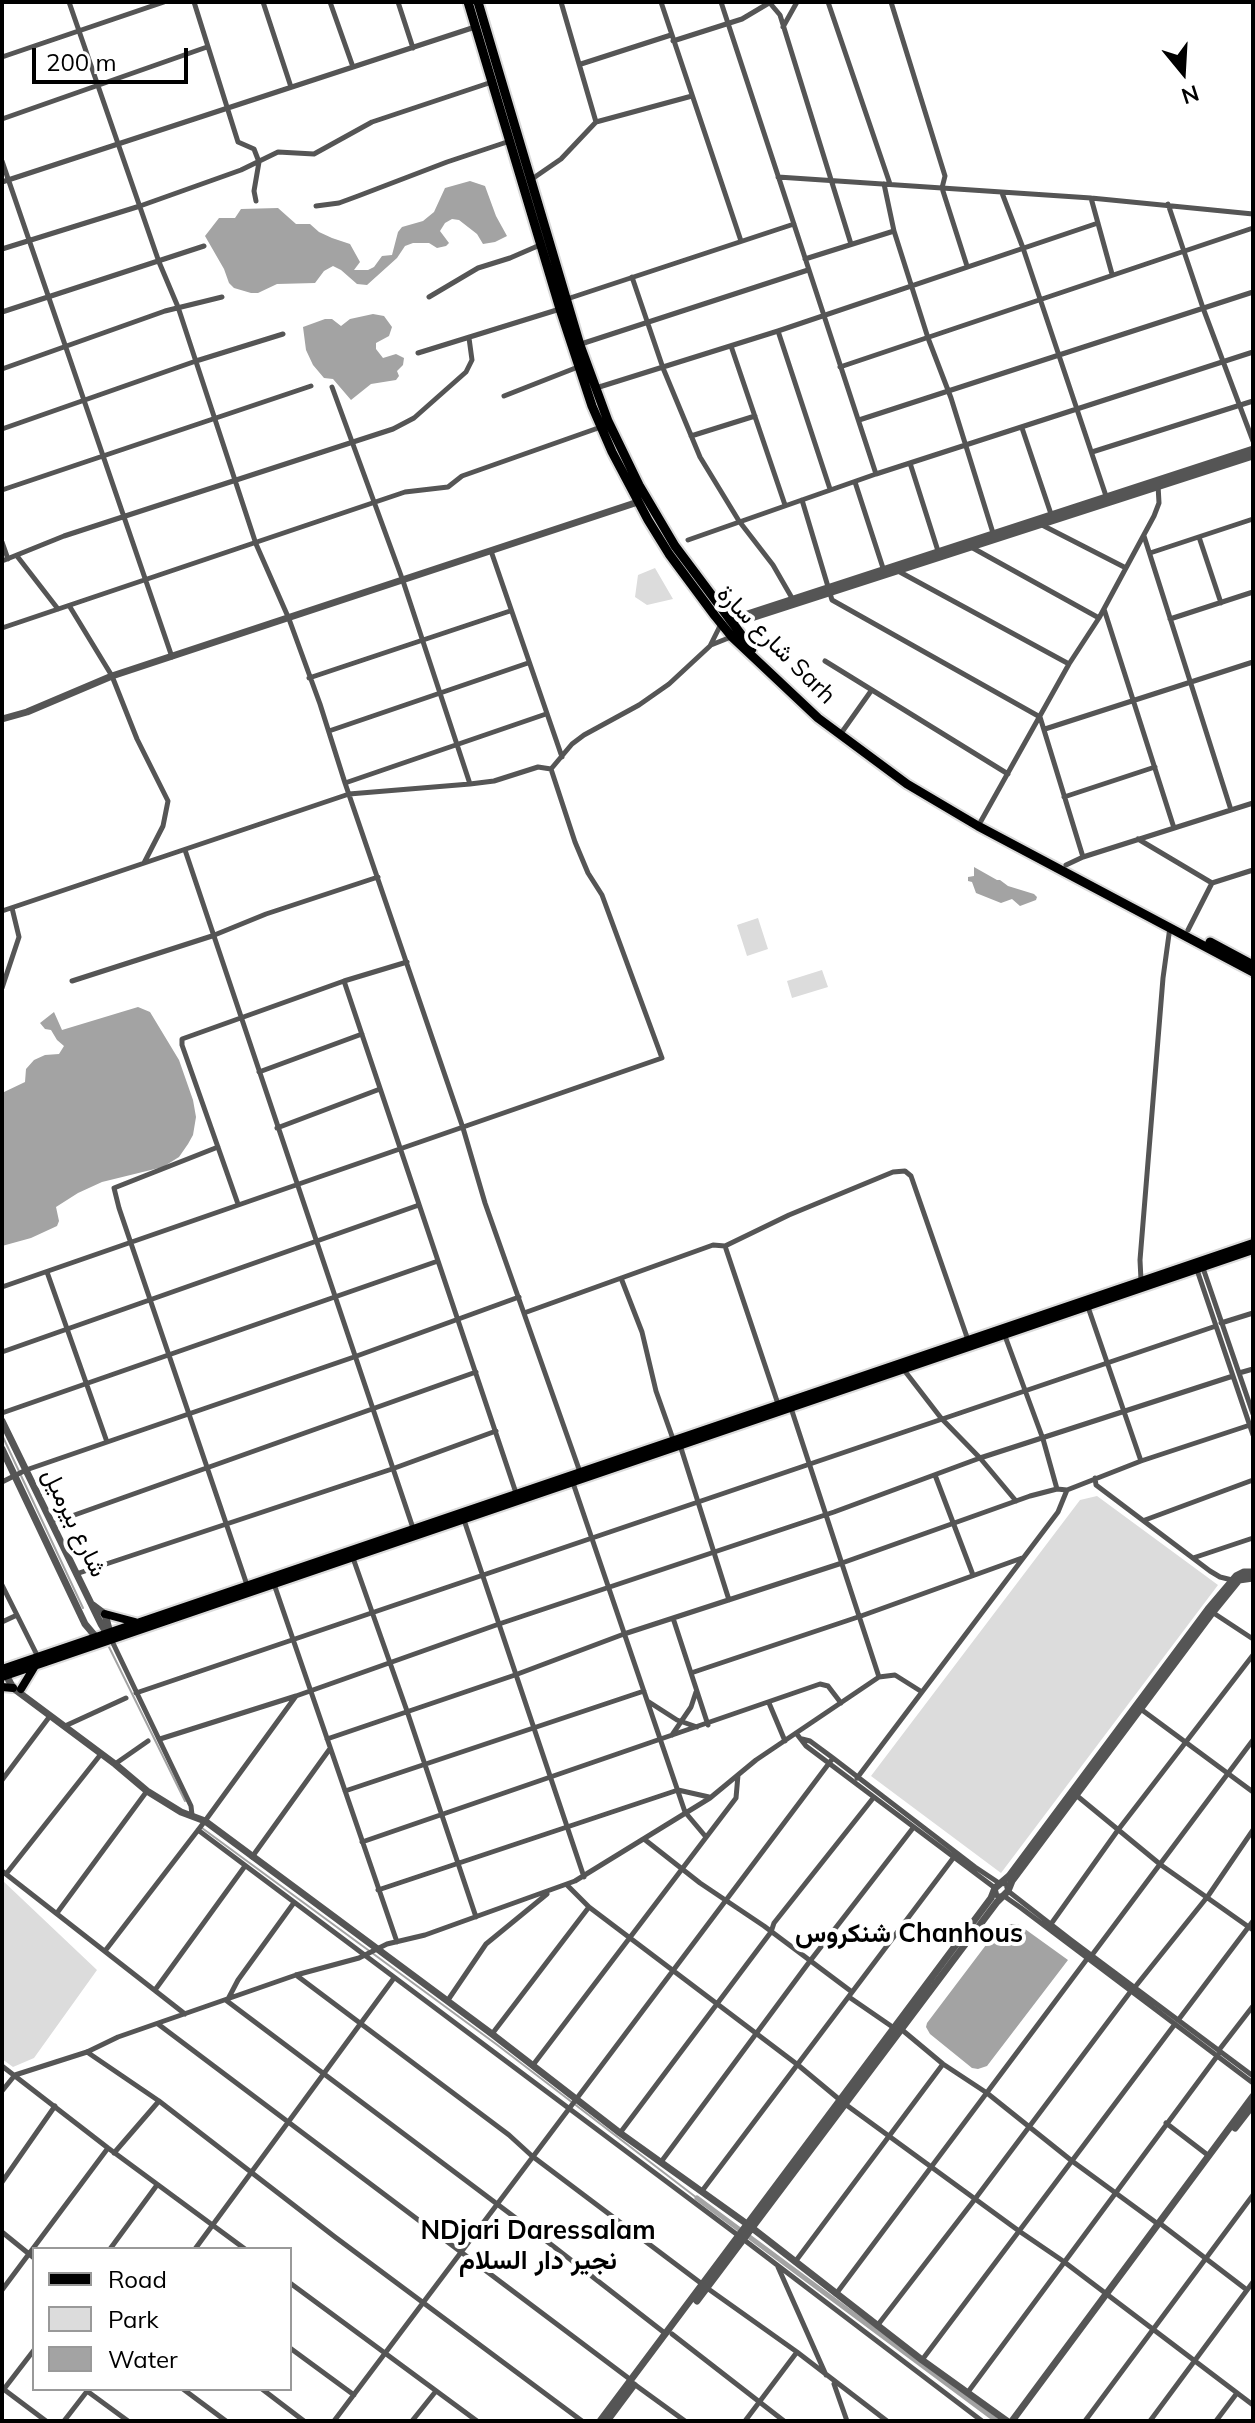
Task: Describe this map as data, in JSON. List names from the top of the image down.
{
  "streets": {
    "highway": ["شارع سارة Sarh"],
    "street": ["شارع بيرميل"]
  },
  "districts": ["شنكروس Chanhous", "NDjari Daressalam نجير دار السلام"],
  "legend": ["Road", "Park", "Water"],
  "scale_bar": "200 m",
  "north": "bottom"
}
